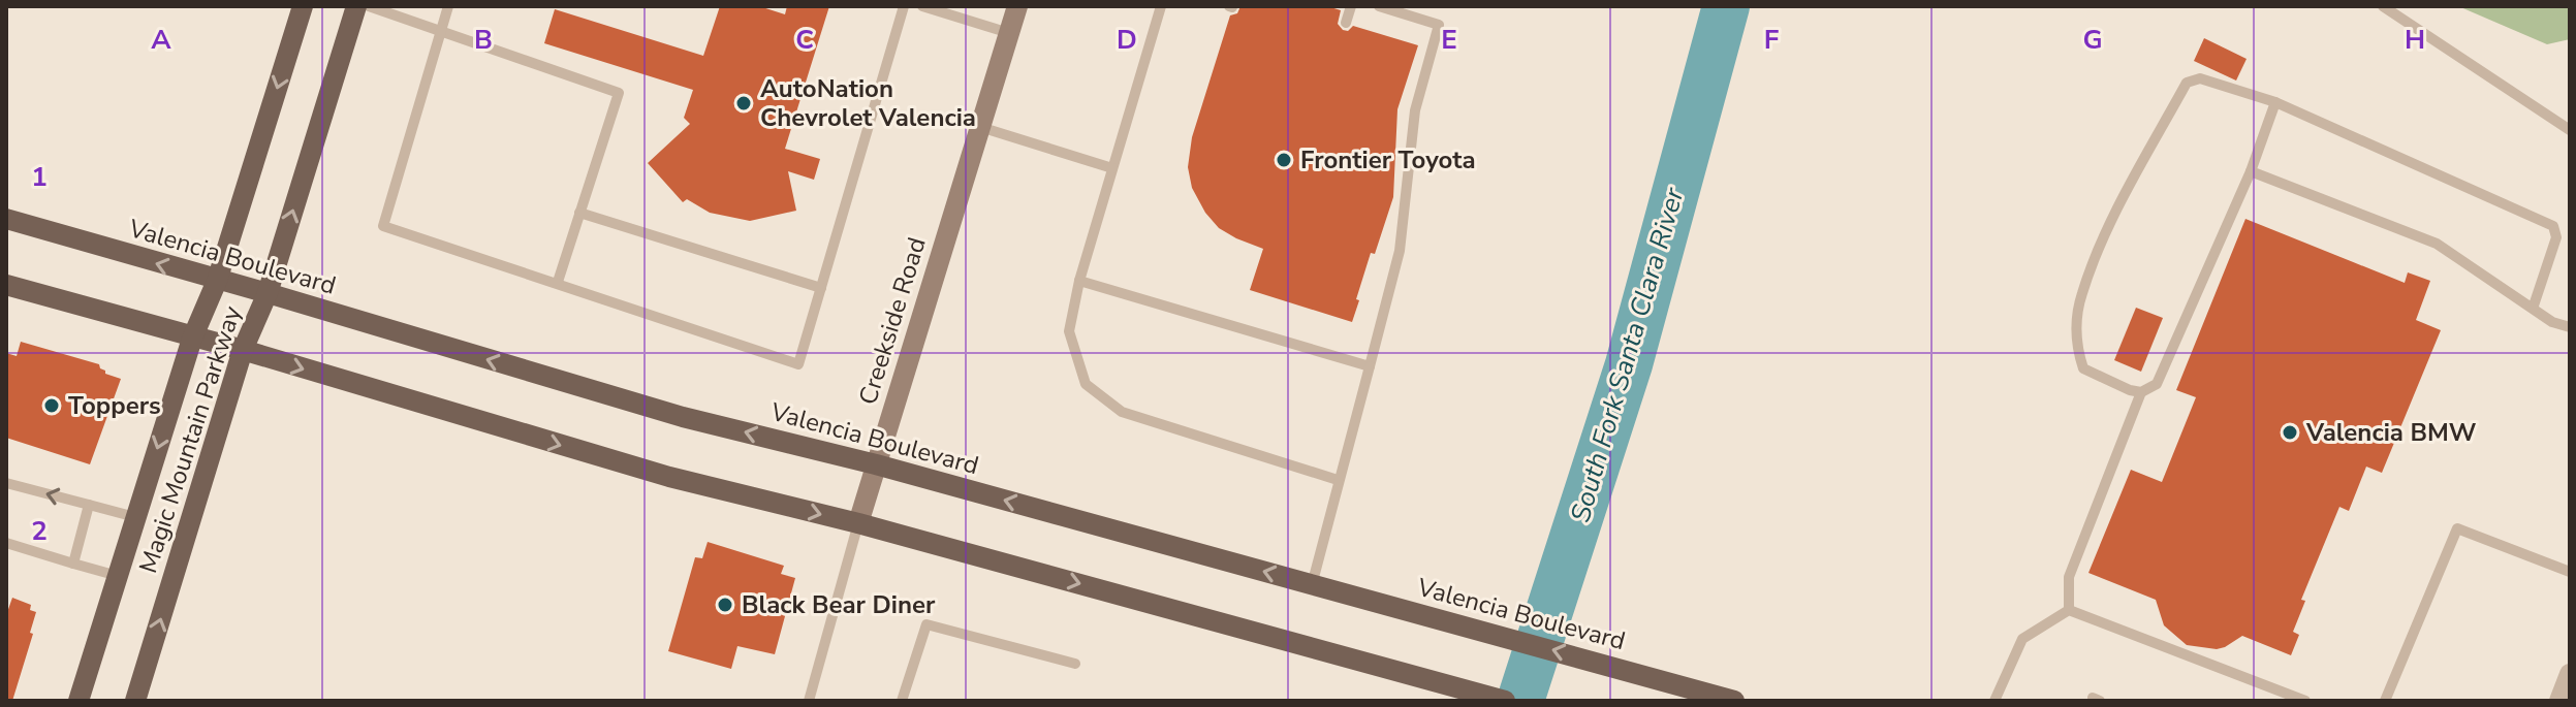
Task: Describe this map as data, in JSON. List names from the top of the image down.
{
  "streets": {
    "main road": ["Valencia Boulevard", "Magic Mountain Parkway"],
    "street": ["Creekside Road"]
  },
  "crossings": [
    ["Valencia Boulevard", "Creekside Road"],
    ["Valencia Boulevard", "Magic Mountain Parkway"]
  ],
  "water": ["South Fork Santa Clara River"],
  "places": [
    "AutoNation Chevrolet Valencia",
    "Frontier Toyota",
    "Toppers",
    "Valencia BMW",
    "Black Bear Diner"
  ],
  "grid": {
    "columns": [
      "A",
      "B",
      "C",
      "D",
      "E",
      "F",
      "G",
      "H"
    ],
    "rows": ["1", "2"]
  }
}
